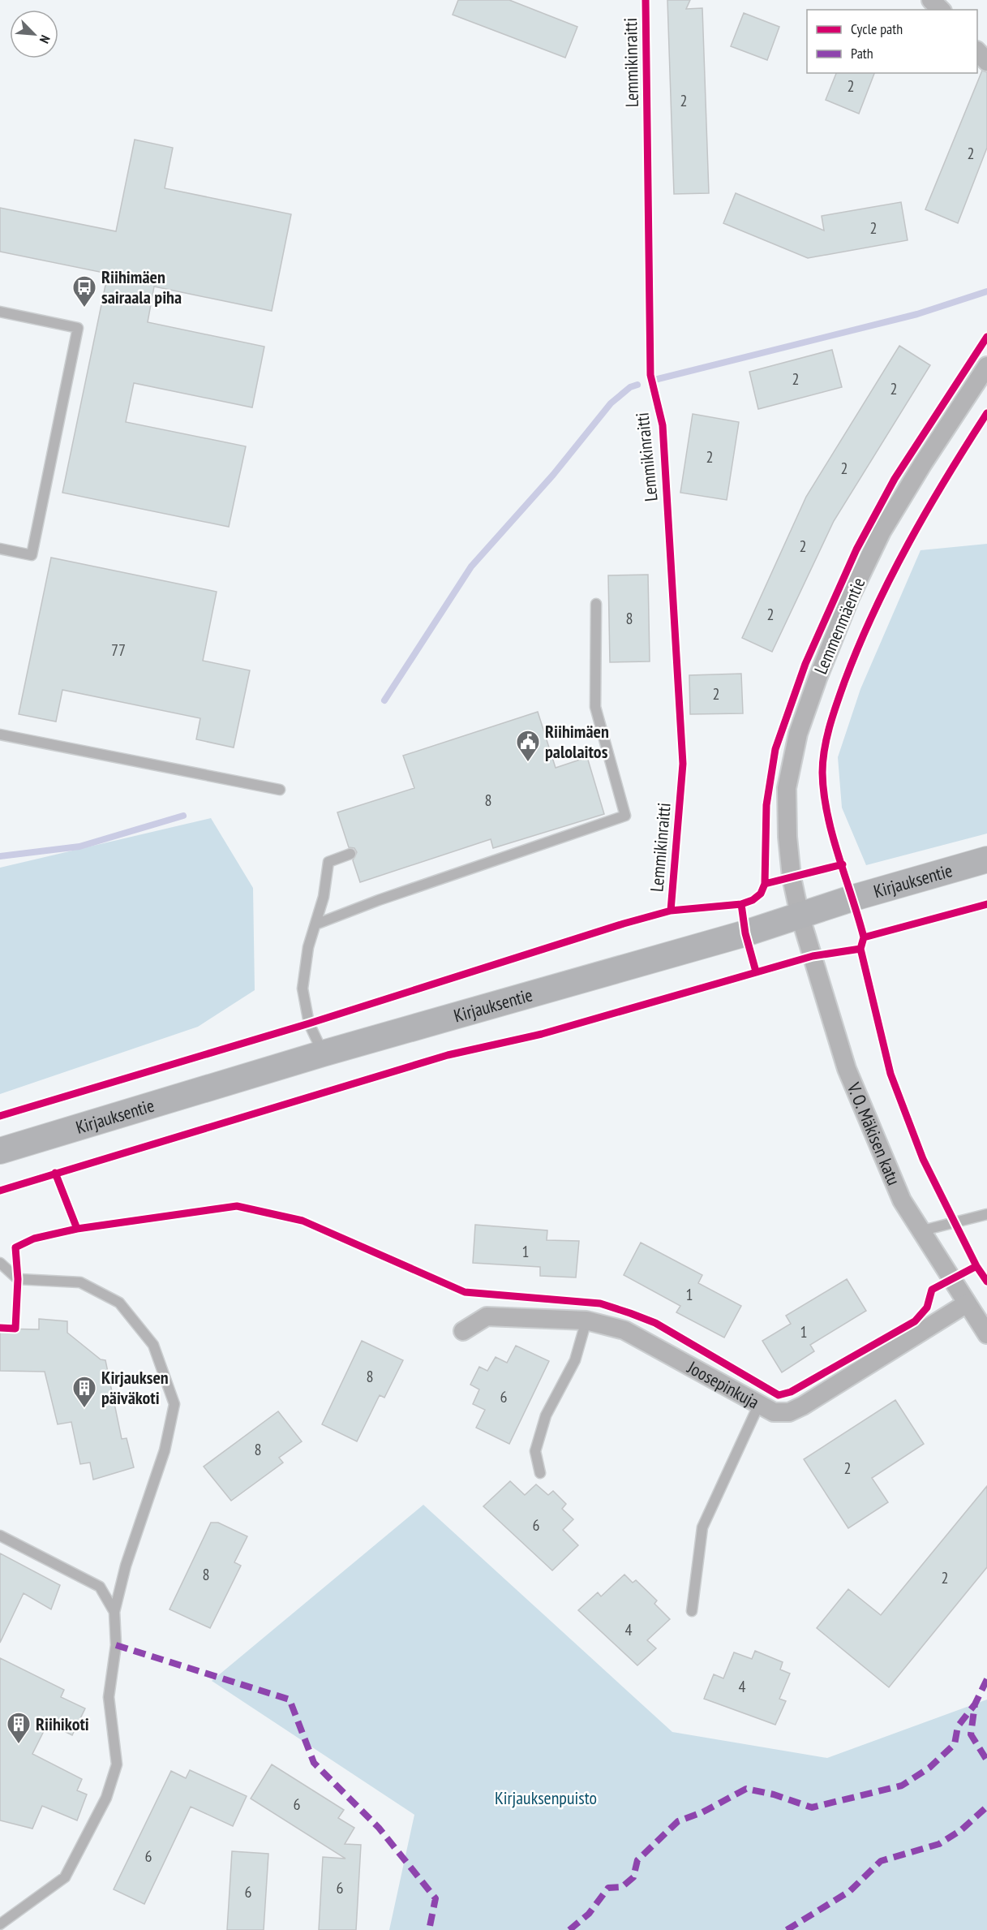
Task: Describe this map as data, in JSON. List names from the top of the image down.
{
  "streets": {
    "street": [
      "Lemmenmäentie",
      "Kirjauksentie",
      "V. O. Mäkisen katu",
      "Joosepinkuja"
    ],
    "cycle path": ["Lemmikinraitti"]
  },
  "crossings": [
    ["Lemmenmäentie", "Kirjauksentie"],
    ["Lemmenmäentie", "V. O. Mäkisen katu"],
    ["Kirjauksentie", "V. O. Mäkisen katu"],
    ["V. O. Mäkisen katu", "Joosepinkuja"]
  ],
  "parks": ["Kirjauksenpuisto"],
  "places": {
    "bus stop": ["Riihimäen sairaala piha"],
    "public building": ["Riihimäen palolaitos"],
    "building": ["Kirjauksen päiväkoti", "Riihikoti"]
  },
  "house_numbers": [
    "2",
    "2",
    "2",
    "2",
    "2",
    "2",
    "2",
    "2",
    "2",
    "2",
    "8",
    "77",
    "2",
    "8",
    "1",
    "1",
    "1",
    "8",
    "6",
    "8",
    "2",
    "6",
    "8",
    "2",
    "4",
    "4",
    "6",
    "6",
    "6",
    "6"
  ],
  "legend": ["Cycle path", "Path"],
  "north": "bottom right"
}
